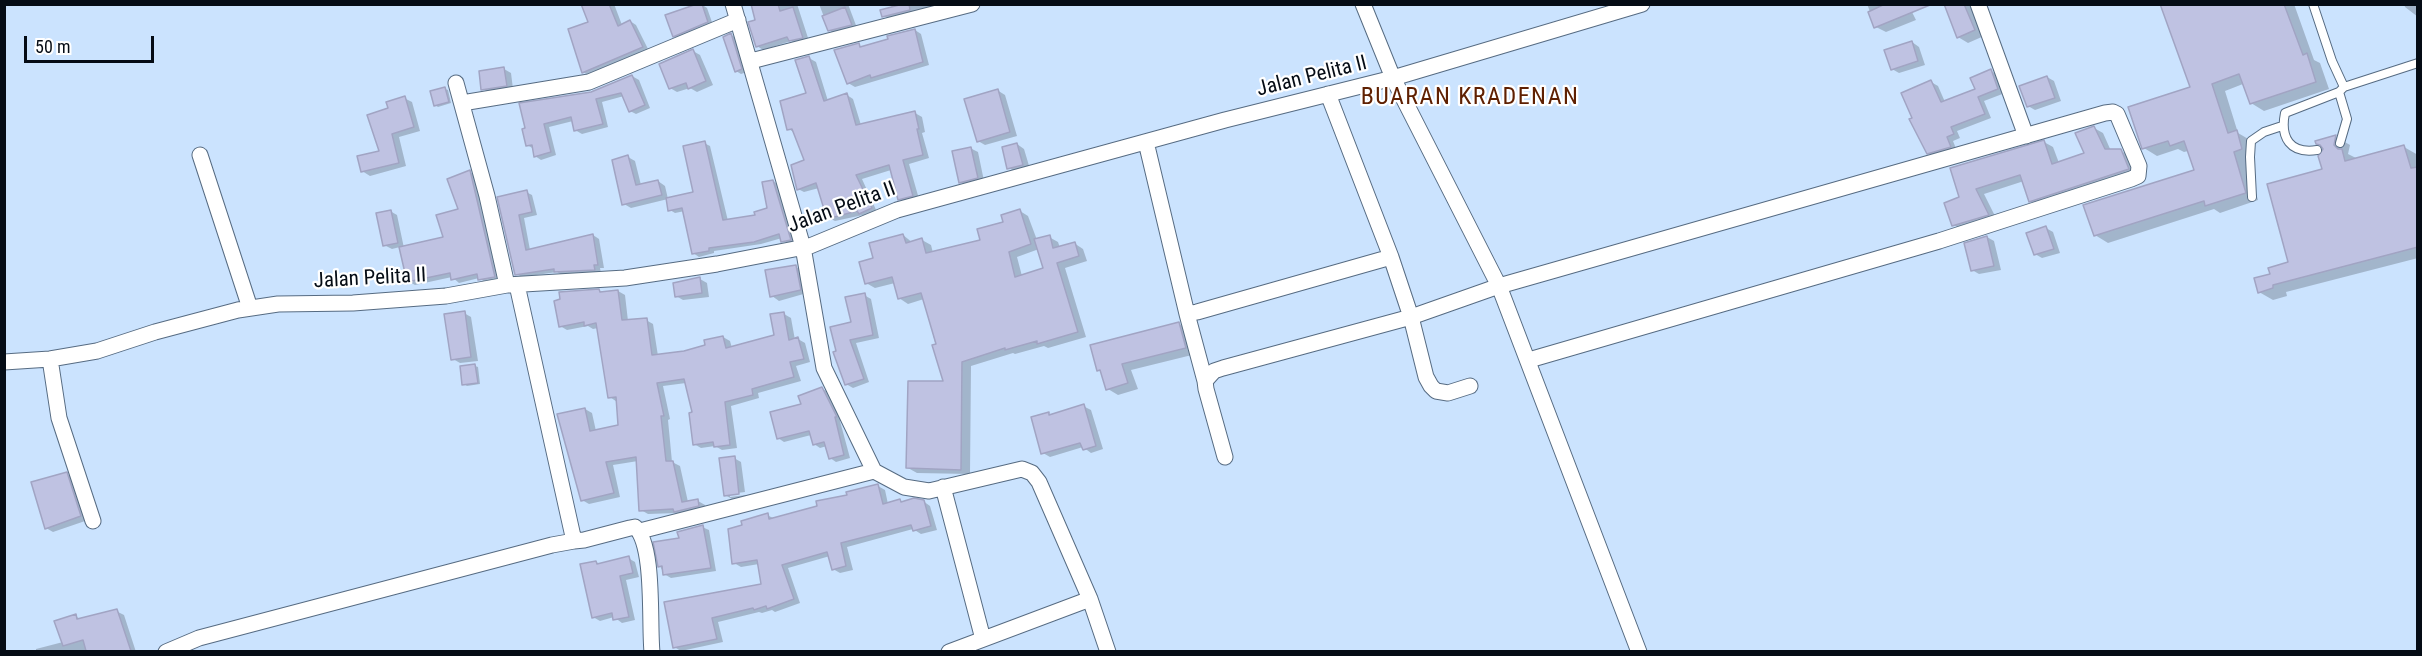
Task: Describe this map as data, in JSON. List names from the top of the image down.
{
  "streets": {
    "street": ["Jalan Pelita II"]
  },
  "districts": ["BUARAN KRADENAN"],
  "scale_bar": "50 m"
}
